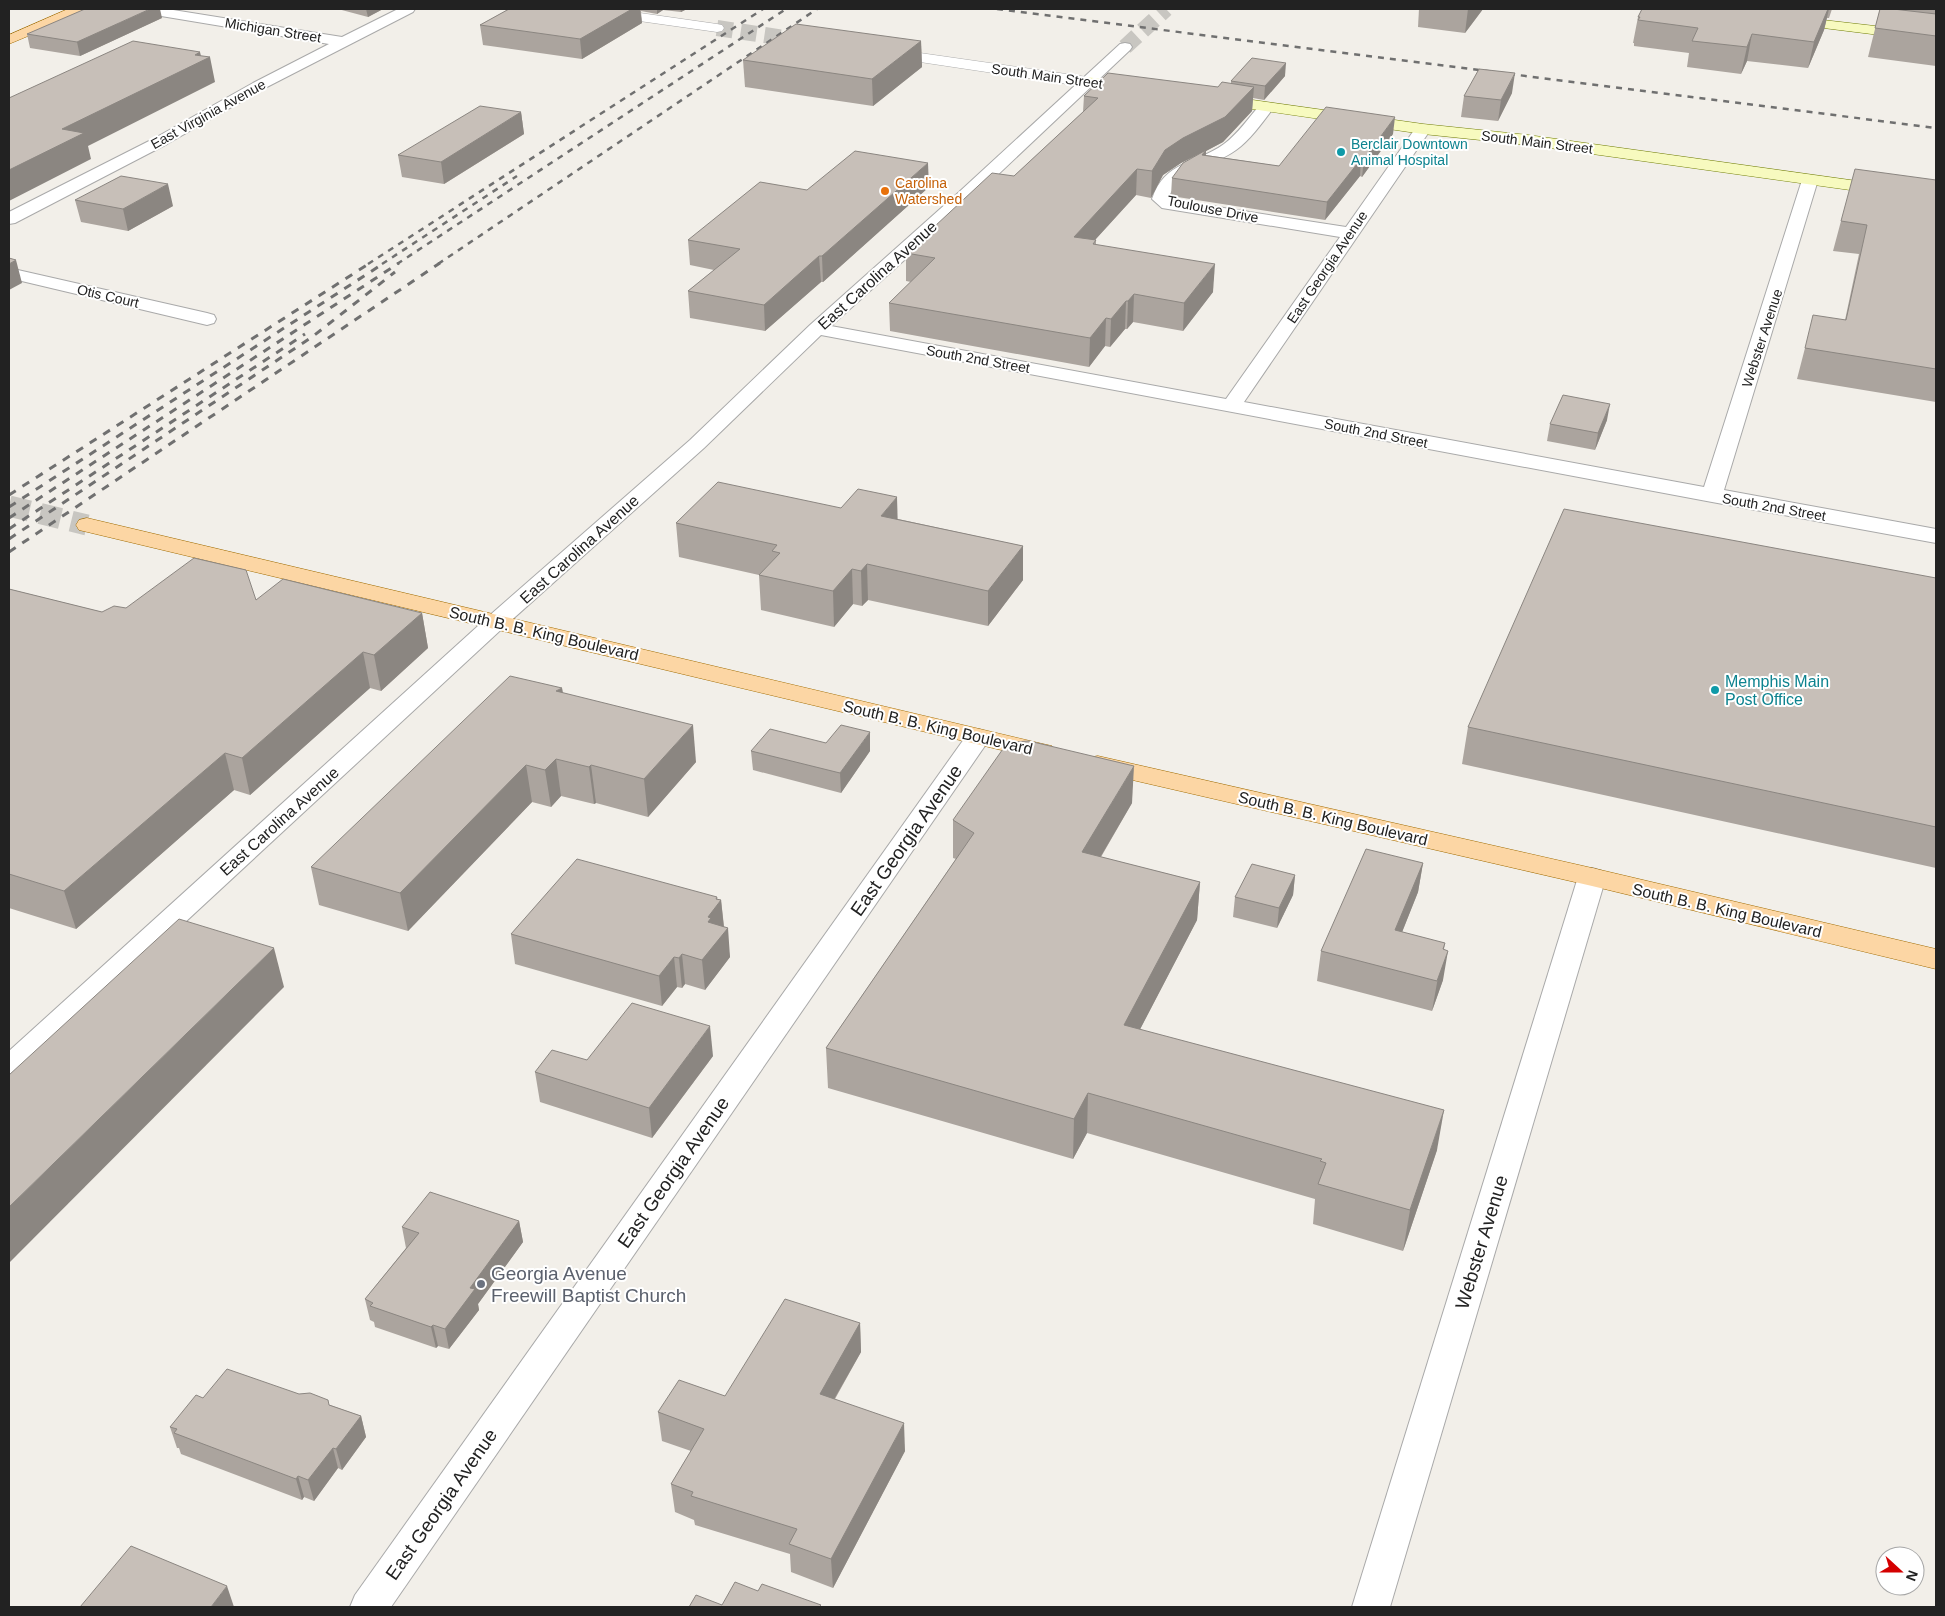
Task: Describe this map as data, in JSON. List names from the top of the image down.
{
  "streets": {
    "main road": ["South Main Street", "South B. B. King Boulevard"],
    "street": [
      "Michigan Street",
      "East Virginia Avenue",
      "Toulouse Drive",
      "East Georgia Avenue",
      "East Carolina Avenue",
      "Otis Court",
      "Webster Avenue",
      "South 2nd Street"
    ]
  },
  "crossings": [
    ["Michigan Street", "East Virginia Avenue"],
    ["South Main Street", "Toulouse Drive"],
    ["South Main Street", "East Georgia Avenue"],
    ["South Main Street", "East Carolina Avenue"],
    ["South Main Street", "Webster Avenue"],
    ["Toulouse Drive", "East Georgia Avenue"],
    ["East Georgia Avenue", "South 2nd Street"],
    ["East Georgia Avenue", "South B. B. King Boulevard"],
    ["East Carolina Avenue", "South 2nd Street"],
    ["East Carolina Avenue", "South B. B. King Boulevard"],
    ["Webster Avenue", "South 2nd Street"],
    ["Webster Avenue", "South B. B. King Boulevard"]
  ],
  "places": [
    "Berclair Downtown Animal Hospital",
    "Carolina Watershed",
    "Memphis Main Post Office",
    "Georgia Avenue Freewill Baptist Church"
  ],
  "north": "right"
}
